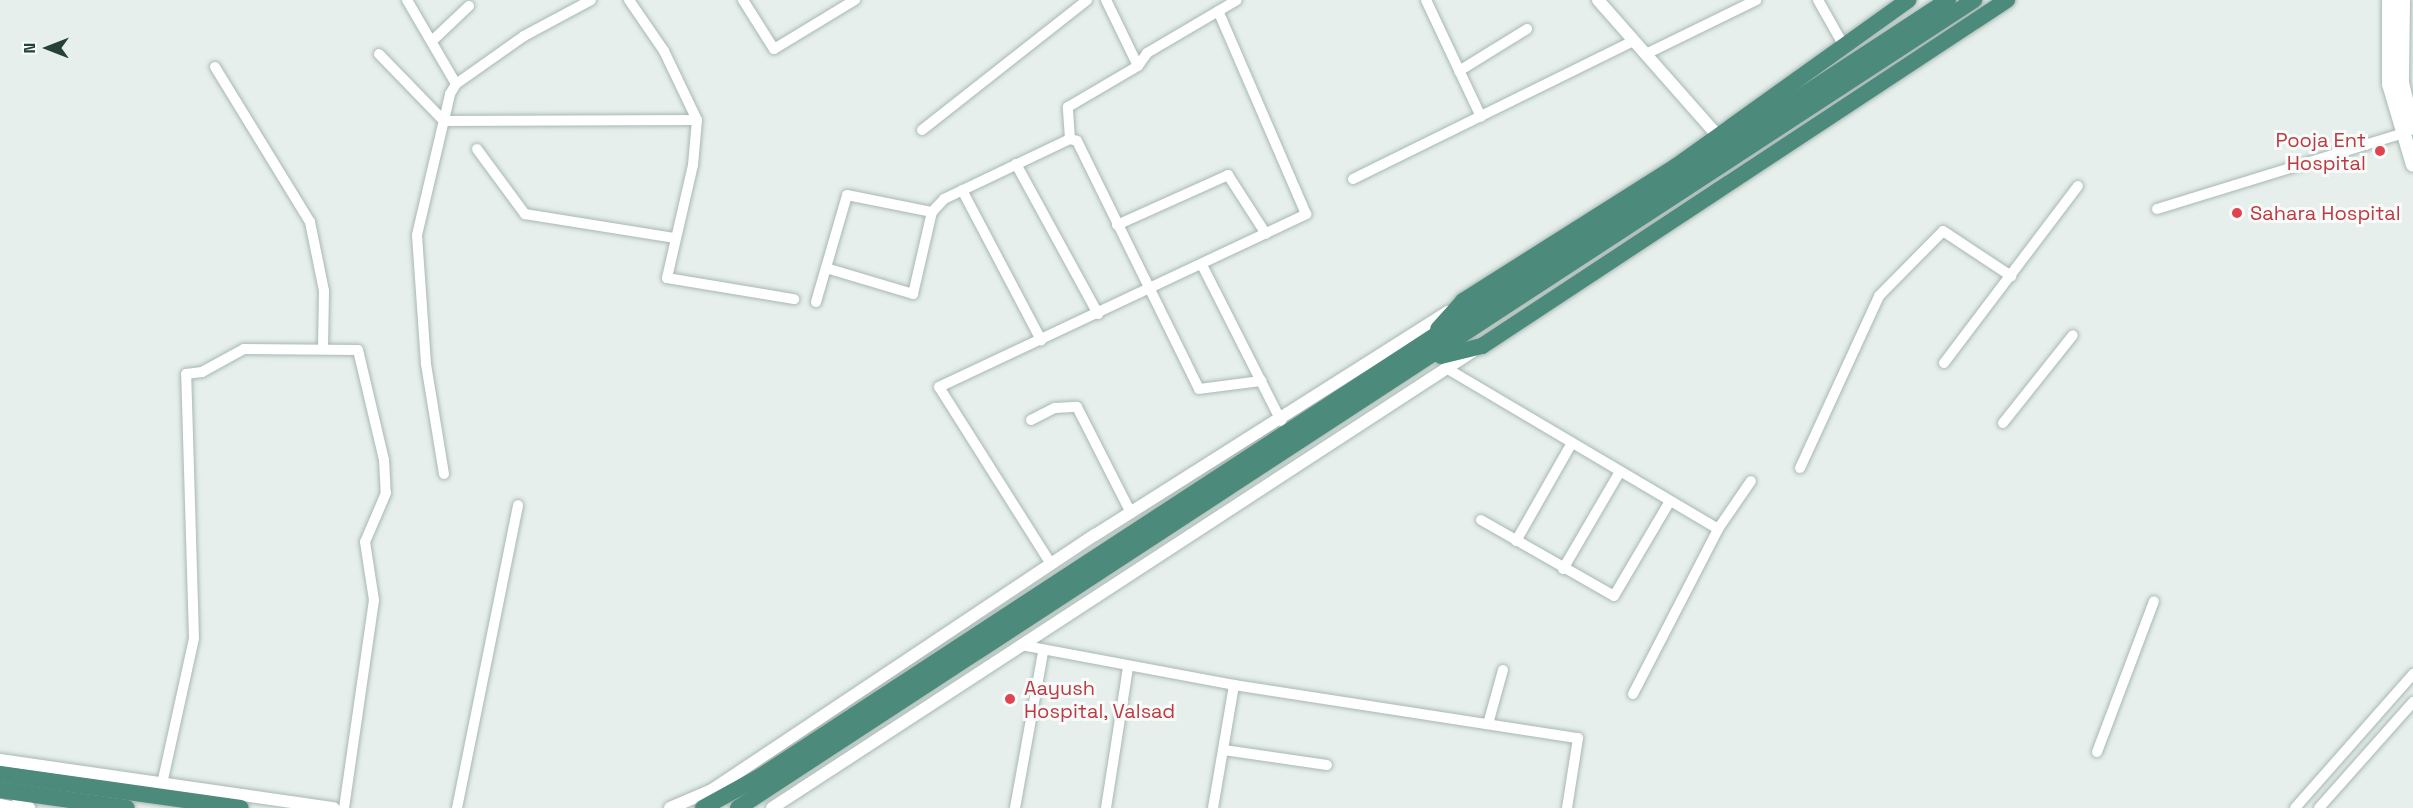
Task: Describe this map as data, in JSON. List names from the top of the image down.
{
  "places": ["Pooja Ent Hospital", "Sahara Hospital", "Aayush Hospital, Valsad"],
  "north": "left"
}
